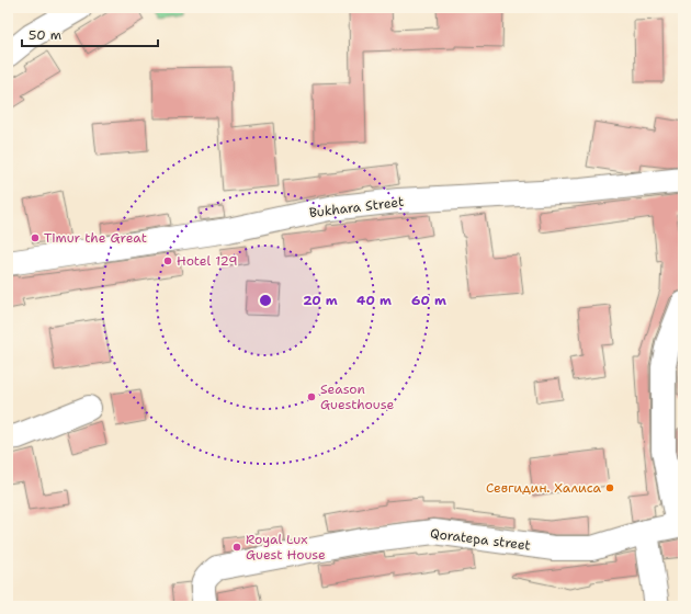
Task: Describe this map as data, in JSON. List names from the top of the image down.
{
  "streets": {
    "street": ["Bukhara Street", "Qoratepa street"]
  },
  "places": [
    "Timur the Great",
    "Hotel 129",
    "Season Guesthouse",
    "Севгидин. Халиса",
    "Royal Lux Guest House"
  ],
  "scale_bar": "50 m",
  "rings": ["20 m", "40 m", "60 m"]
}
